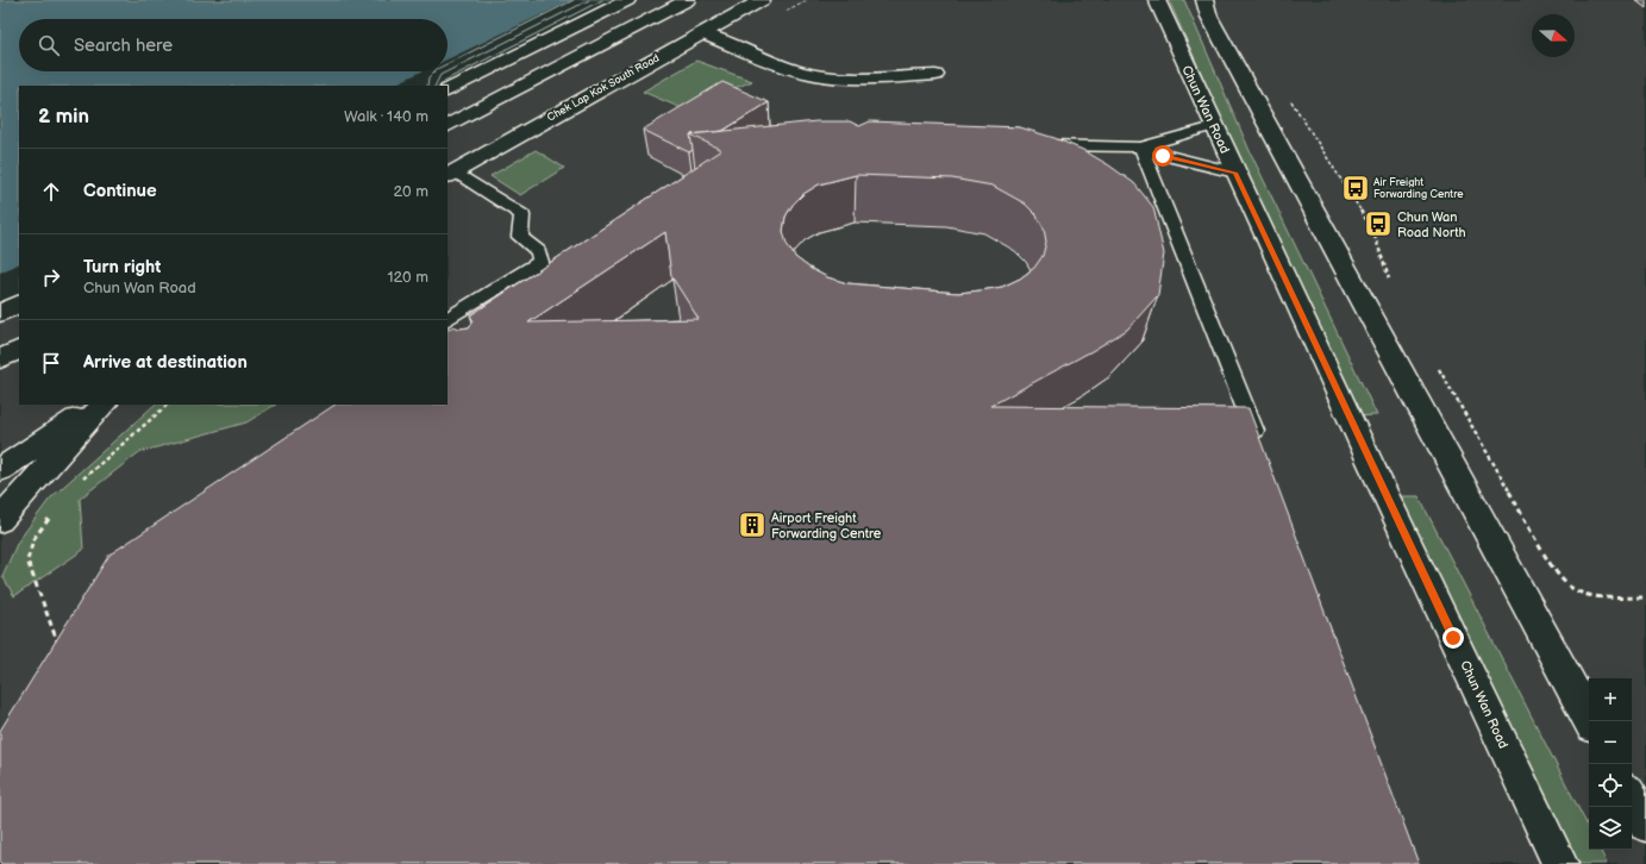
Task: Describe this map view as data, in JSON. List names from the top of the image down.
{
  "streets": {
    "main road": ["Chek Lap Kok South Road", "Chun Wan Road"]
  },
  "places": {
    "bus stop": ["Air Freight Forwarding Centre", "Chun Wan Road North"],
    "building": ["Airport Freight Forwarding Centre"]
  },
  "north": "right",
  "page": {
    "search": "Search here",
    "heading": ["2 min", "Walk · 140 m"],
    "list": [
      ["Continue", "20 m"],
      ["Turn right", "Chun Wan Road", "120 m"],
      "Arrive at destination"
    ],
    "map_buttons": ["+", "−"]
  }
}
